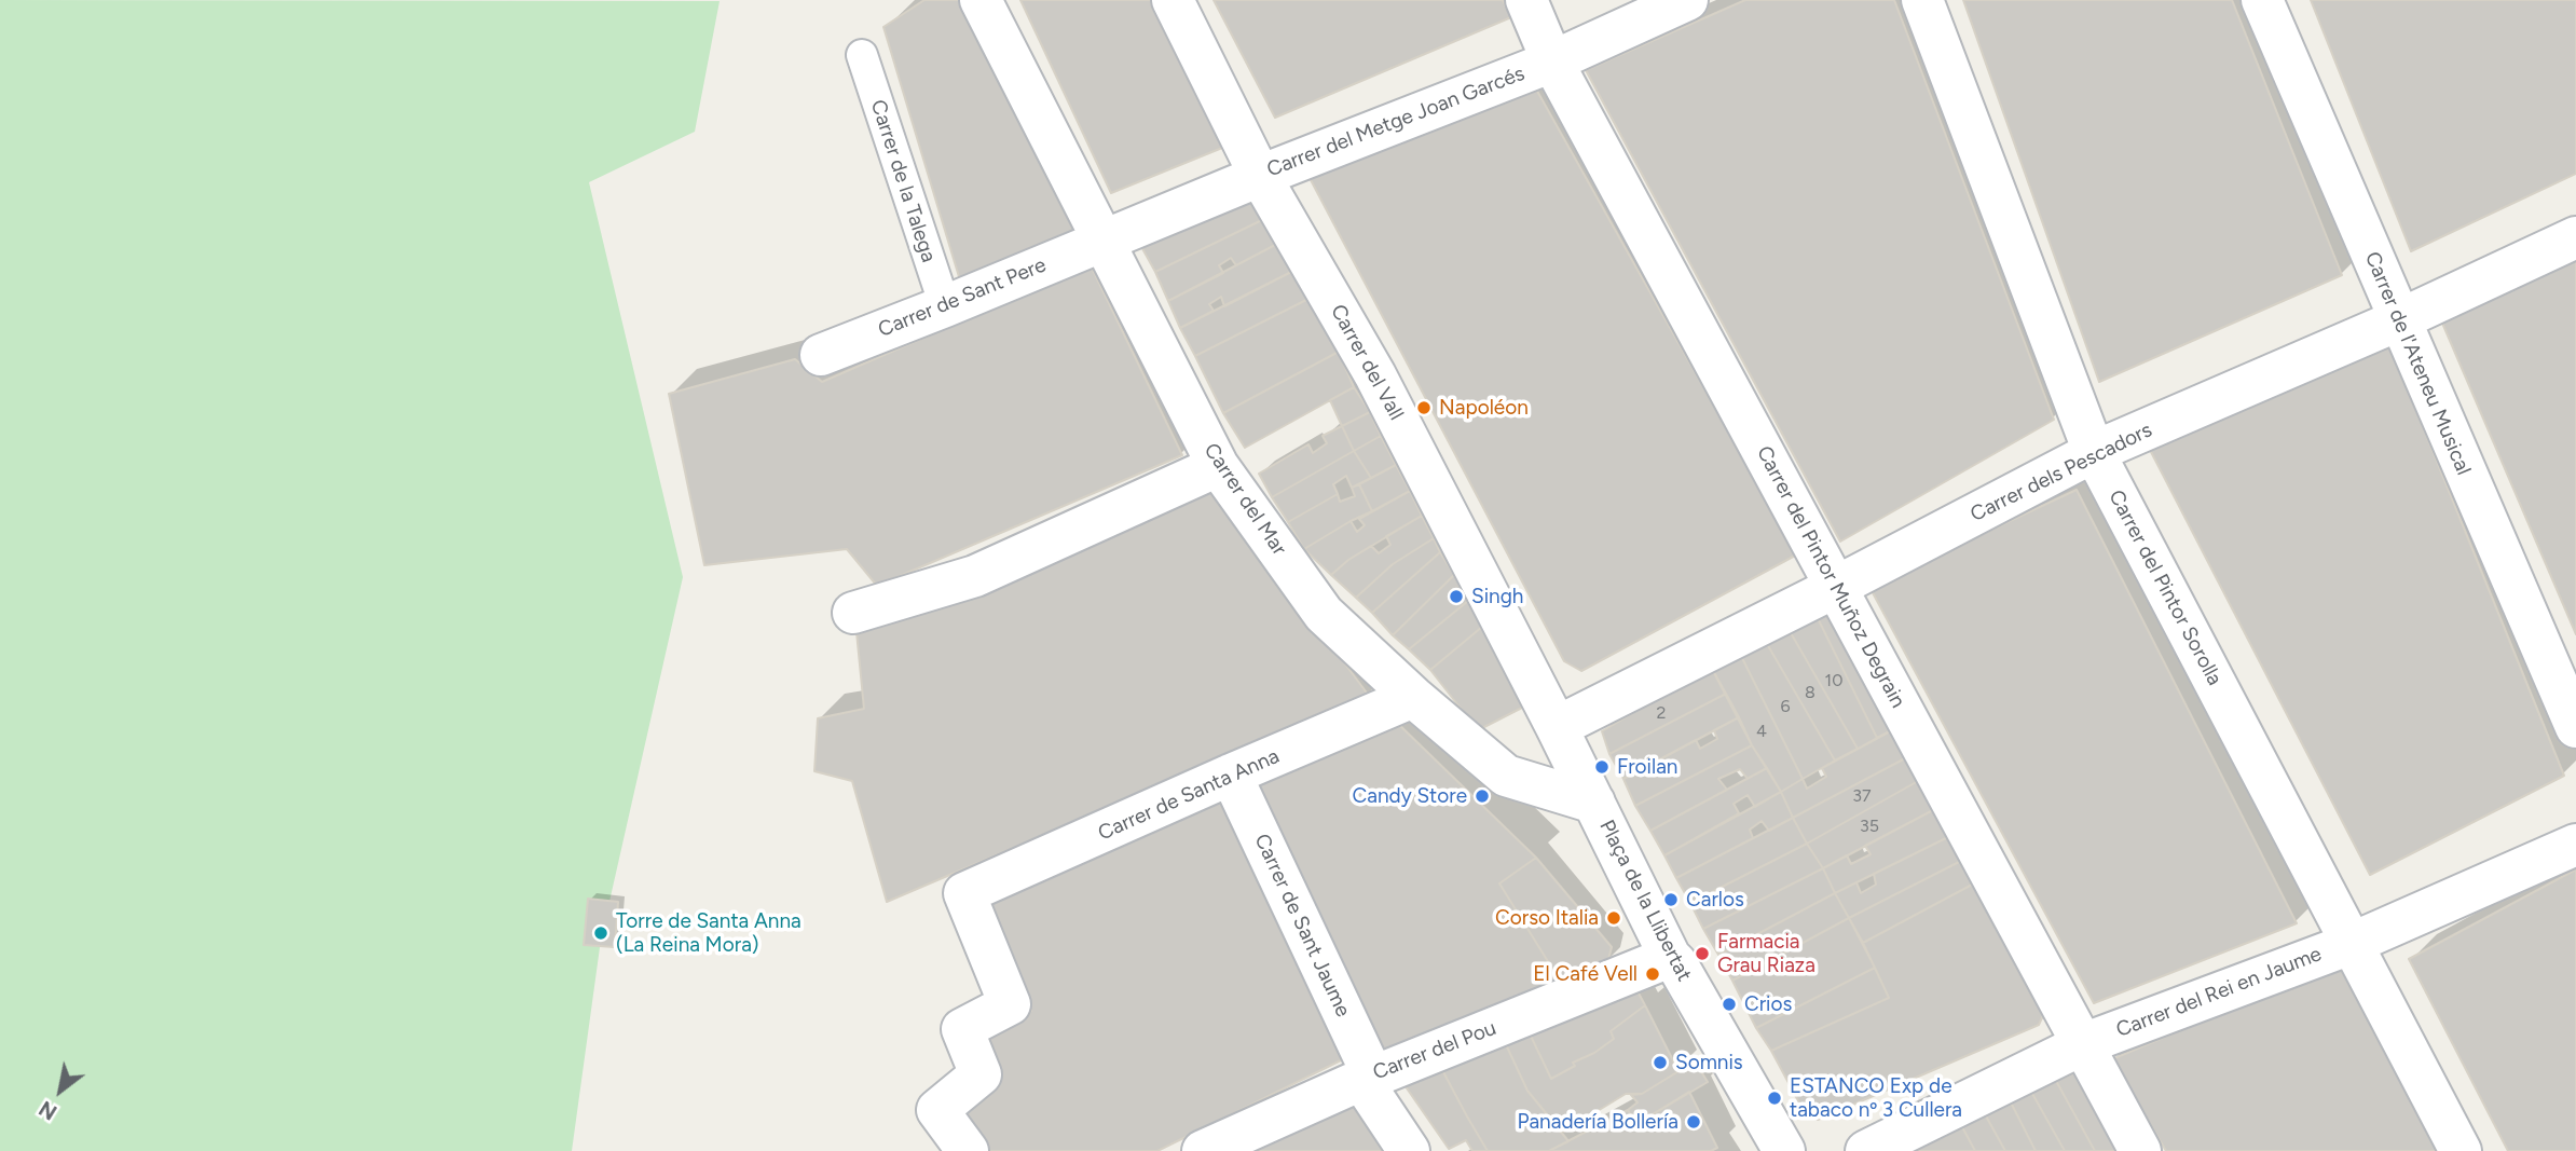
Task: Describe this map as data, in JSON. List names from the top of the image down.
{
  "streets": {
    "street": [
      "Carrer del Metge Joan Garcés",
      "Carrer de la Talega",
      "Carrer de Sant Pere",
      "Carrer del Vall",
      "Carrer de l'Ateneu Musical",
      "Carrer dels Pescadors",
      "Carrer del Mar",
      "Carrer del Pintor Muñoz Degrain",
      "Carrer del Pintor Sorolla",
      "Carrer de Santa Anna",
      "Plaça de la Llibertat",
      "Carrer de Sant Jaume",
      "Carrer del Rei en Jaume",
      "Carrer del Pou"
    ]
  },
  "crossings": [
    ["Carrer del Metge Joan Garcés", "Carrer de Sant Pere"],
    ["Carrer del Metge Joan Garcés", "Carrer del Vall"],
    ["Carrer del Metge Joan Garcés", "Carrer del Mar"],
    ["Carrer del Metge Joan Garcés", "Carrer del Pintor Muñoz Degrain"],
    ["Carrer de la Talega", "Carrer de Sant Pere"],
    ["Carrer de Sant Pere", "Carrer del Mar"],
    ["Carrer del Vall", "Carrer dels Pescadors"],
    ["Carrer del Vall", "Plaça de la Llibertat"],
    ["Carrer de l'Ateneu Musical", "Carrer dels Pescadors"],
    ["Carrer dels Pescadors", "Carrer del Pintor Muñoz Degrain"],
    ["Carrer dels Pescadors", "Carrer del Pintor Sorolla"],
    ["Carrer dels Pescadors", "Plaça de la Llibertat"],
    ["Carrer del Mar", "Carrer de Santa Anna"],
    ["Carrer del Mar", "Plaça de la Llibertat"],
    ["Carrer del Pintor Muñoz Degrain", "Carrer del Rei en Jaume"],
    ["Carrer del Pintor Sorolla", "Carrer del Rei en Jaume"],
    ["Carrer de Santa Anna", "Carrer de Sant Jaume"],
    ["Plaça de la Llibertat", "Carrer del Pou"],
    ["Carrer de Sant Jaume", "Carrer del Pou"]
  ],
  "places": [
    "Napoléon",
    "Singh",
    "Froilan",
    "Candy Store",
    "Carlos",
    "Corso Italia",
    "Torre de Santa Anna (La Reina Mora)",
    "Farmacia Grau Riaza",
    "El Café Vell",
    "Crios",
    "Somnis",
    "ESTANCO Exp de tabaco nº 3 Cullera",
    "Panadería Bollería"
  ],
  "house_numbers": [
    "10",
    "8",
    "6",
    "2",
    "4",
    "37",
    "35"
  ],
  "north": "bottom left"
}
